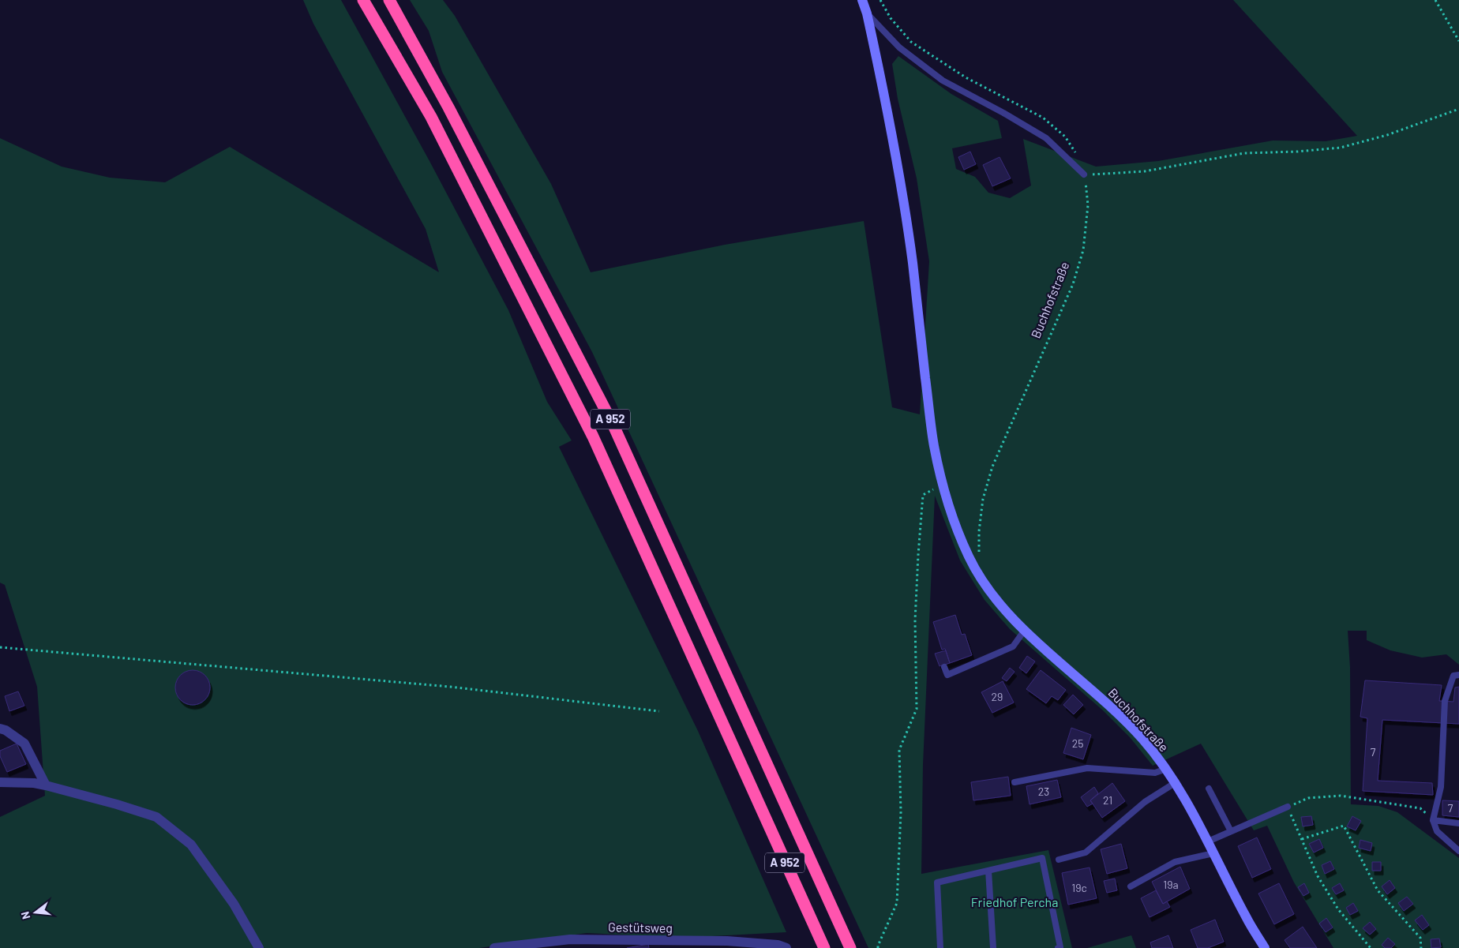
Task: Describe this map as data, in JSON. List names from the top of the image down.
{
  "streets": {
    "highway": ["A 952"],
    "main road": ["Buchhofstraße"],
    "street": ["Gestütsweg"]
  },
  "parks": ["Friedhof Percha"],
  "house_numbers": [
    "29",
    "25",
    "7",
    "23",
    "21",
    "7",
    "19a",
    "19c"
  ],
  "north": "left"
}
